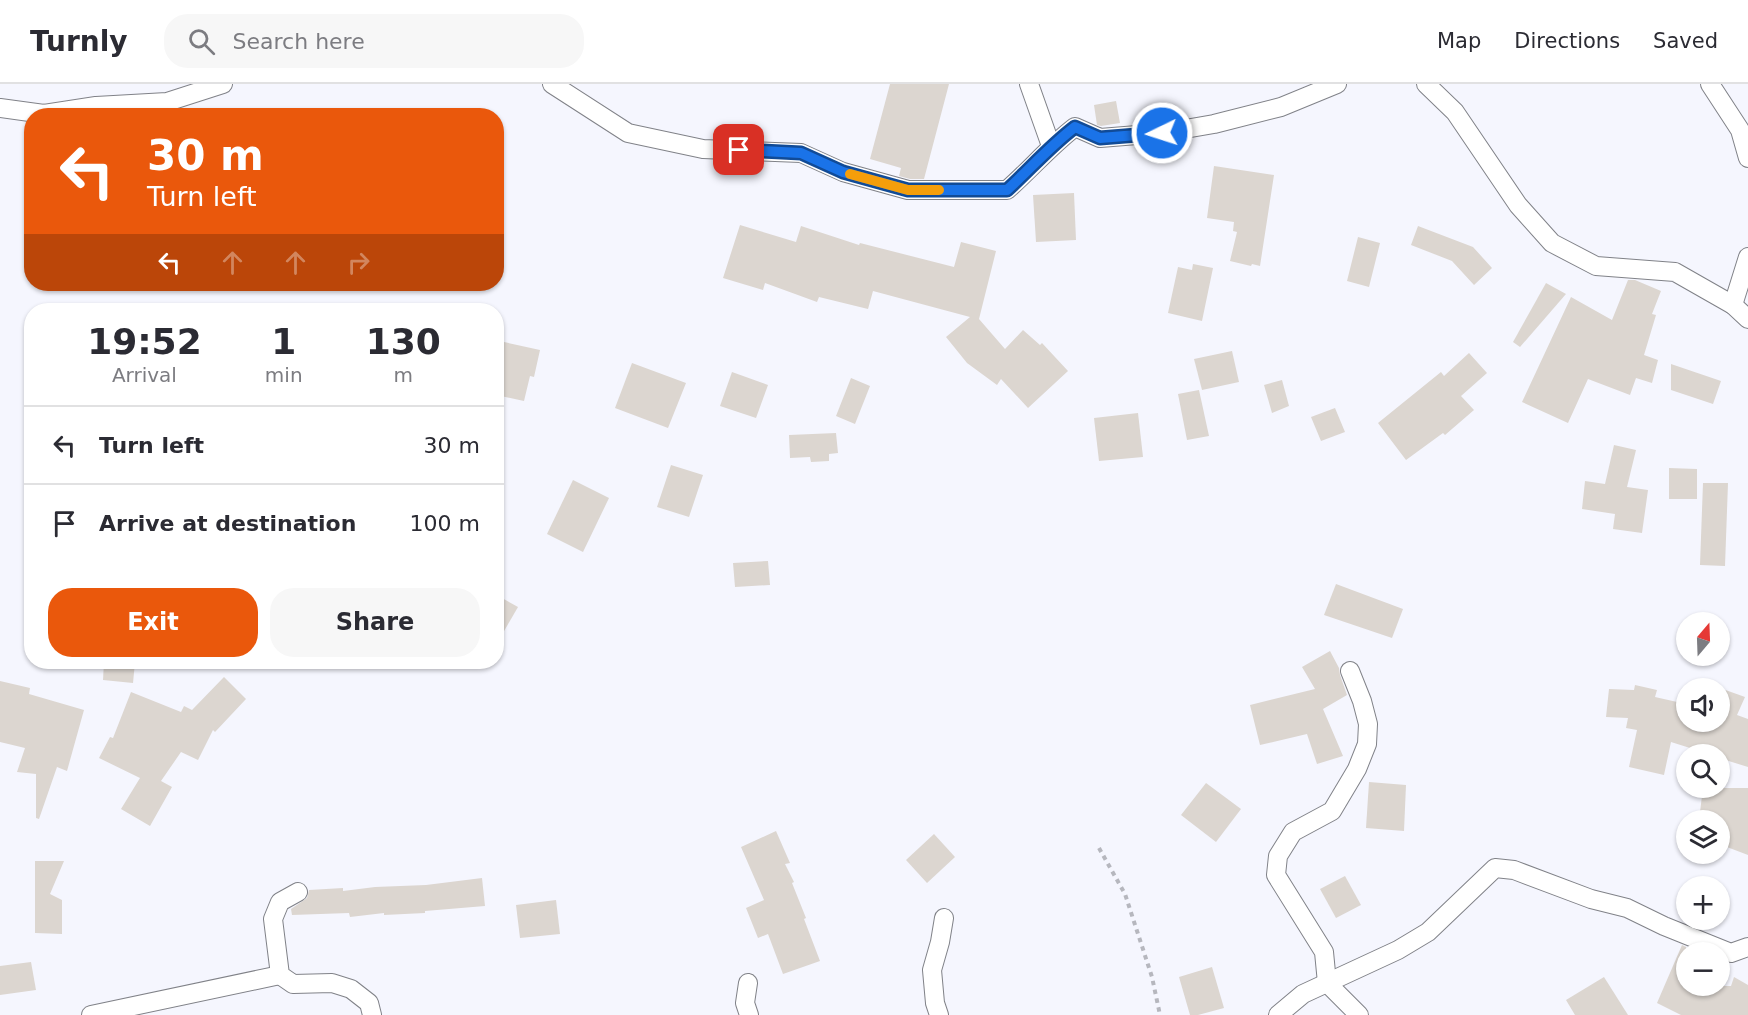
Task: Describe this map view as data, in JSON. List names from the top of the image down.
{
  "north": "top",
  "page": {
    "header": "Turnly",
    "search": "Search here",
    "nav": ["Map", "Directions", "Saved"],
    "turn": ["30 m", "Turn left"],
    "eta": [
      "19:52",
      "Arrival",
      "1",
      "min",
      "130",
      "m"
    ],
    "list": [
      {
        "name": "Turn left",
        "value": "30 m"
      },
      {
        "name": "Arrive at destination",
        "value": "100 m"
      }
    ],
    "buttons": ["Exit", "Share"],
    "map_buttons": ["+", "−"]
  }
}
